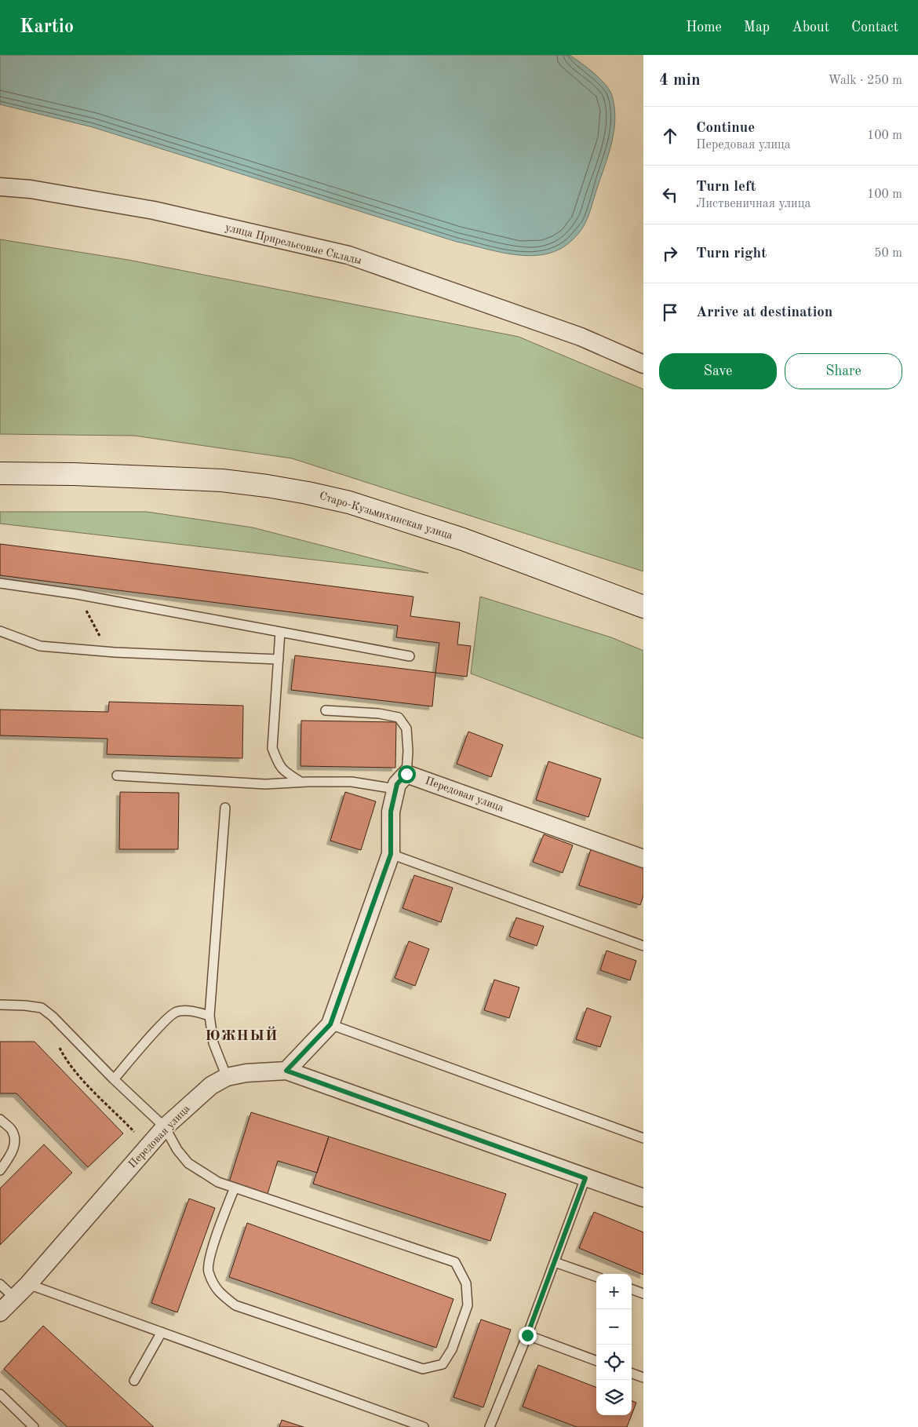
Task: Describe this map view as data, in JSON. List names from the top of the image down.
{
  "streets": {
    "main road": ["Старо-Кузьмихинская улица"],
    "street": ["улица Прирельсовые Склады", "Передовая улица"]
  },
  "districts": ["ЮЖНЫЙ"],
  "page": {
    "header": "Kartio",
    "nav": [
      "Home",
      "Map",
      "About",
      "Contact"
    ],
    "heading": ["4 min", "Walk · 250 m"],
    "list": [
      ["Continue", "Передовая улица", "100 m"],
      ["Turn left", "Лиственичная улица", "100 m"],
      ["Turn right", "50 m"],
      "Arrive at destination"
    ],
    "buttons": ["Save", "Share"],
    "map_buttons": ["+", "−"]
  }
}
